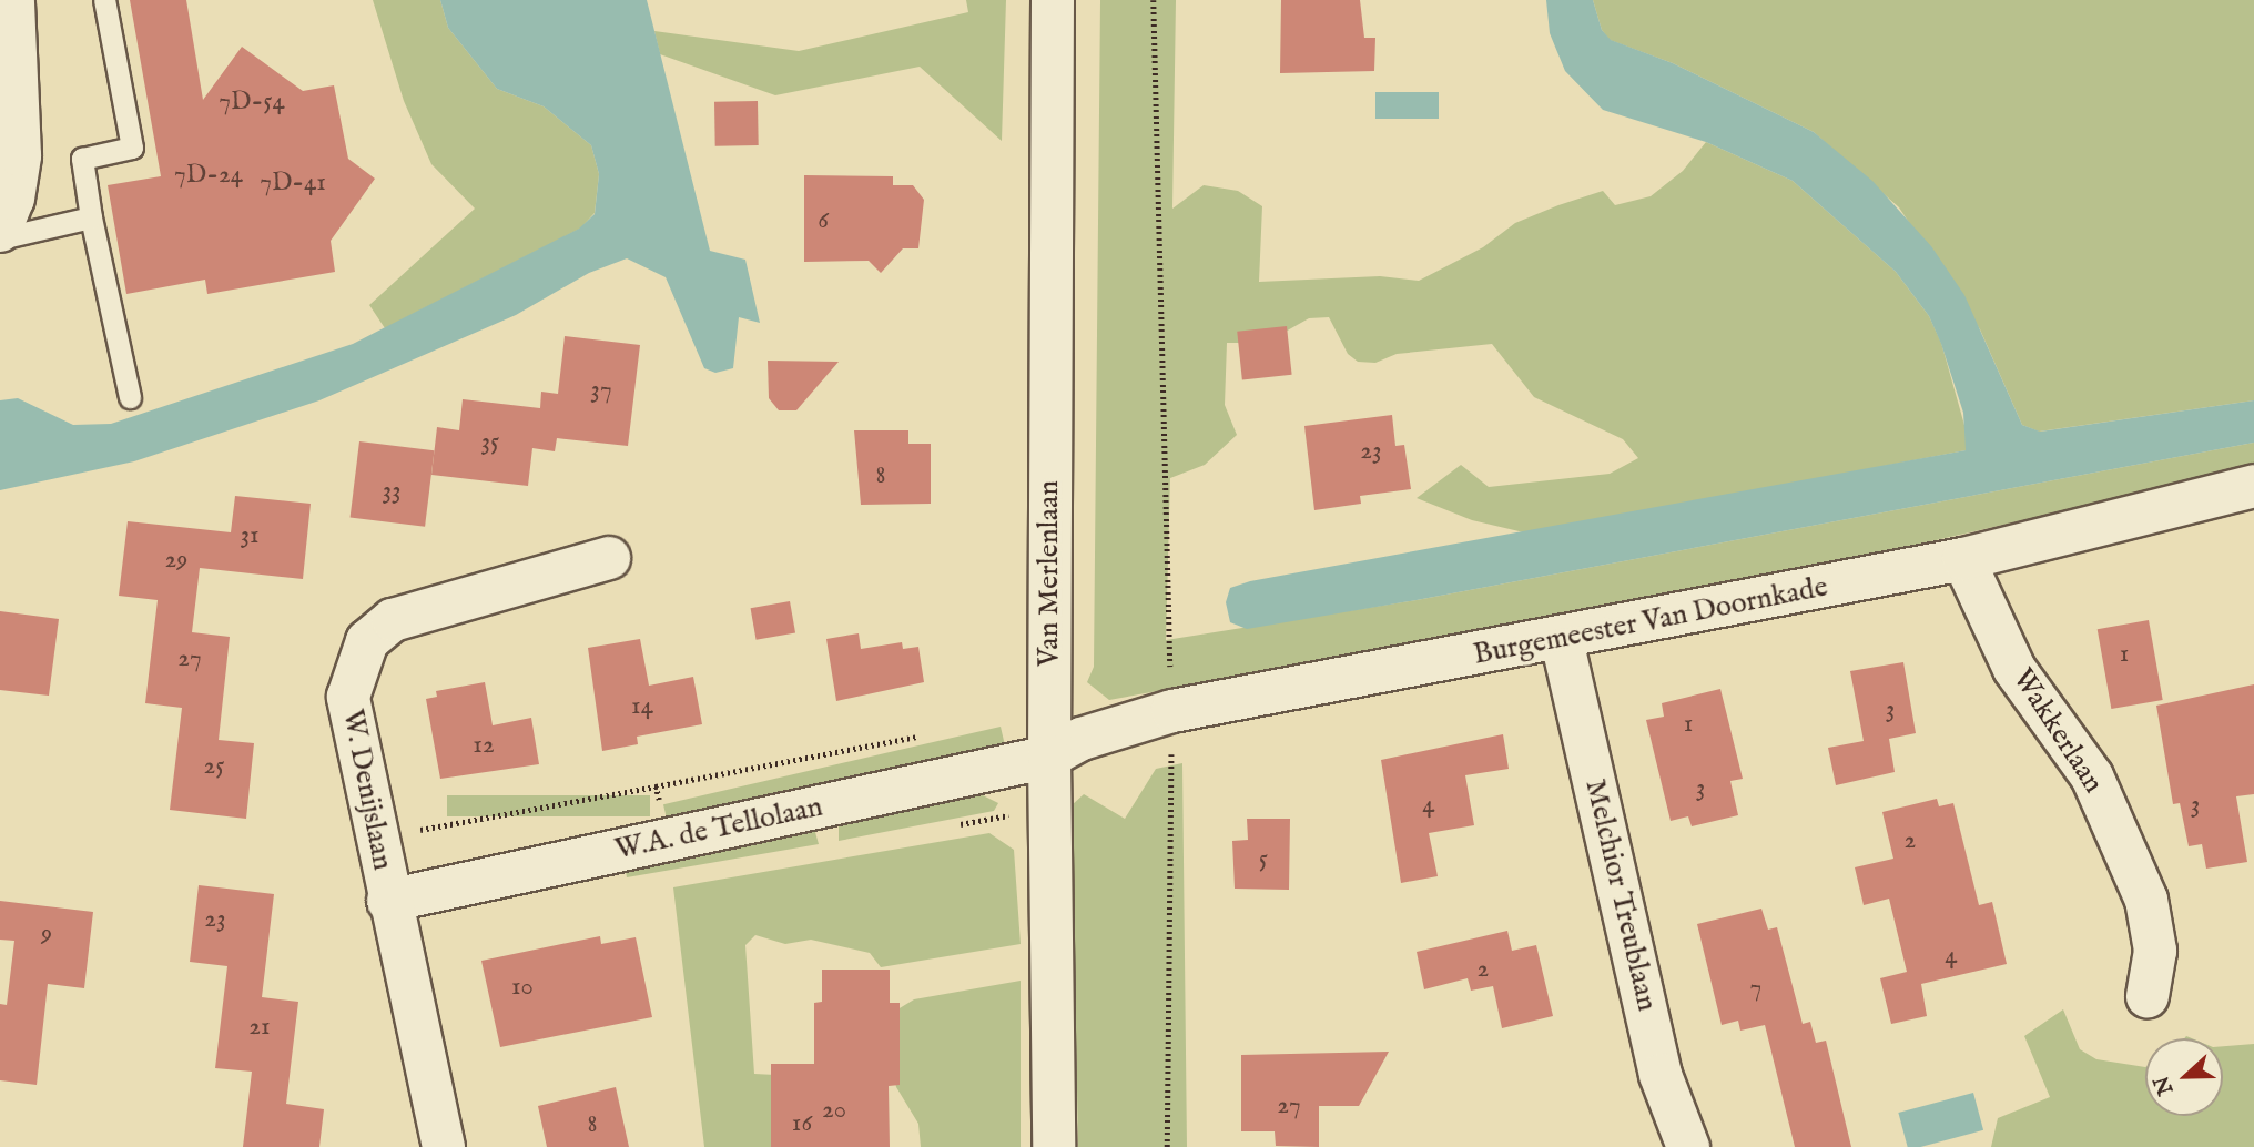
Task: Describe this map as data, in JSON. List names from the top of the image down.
{
  "streets": {
    "street": [
      "Van Merlenlaan",
      "Burgemeester Van Doornkade",
      "Wakkerlaan",
      "W. Denijslaan",
      "W.A. de Tellolaan",
      "Melchior Treublaan"
    ]
  },
  "crossings": [
    ["Van Merlenlaan", "Burgemeester Van Doornkade"],
    ["Van Merlenlaan", "W.A. de Tellolaan"],
    ["Burgemeester Van Doornkade", "Wakkerlaan"],
    ["Burgemeester Van Doornkade", "W.A. de Tellolaan"],
    ["Burgemeester Van Doornkade", "Melchior Treublaan"],
    ["W. Denijslaan", "W.A. de Tellolaan"]
  ],
  "house_numbers": [
    "7D-54",
    "7D-24",
    "7D-41",
    "6",
    "37",
    "35",
    "23",
    "8",
    "33",
    "31",
    "29",
    "1",
    "27",
    "14",
    "3",
    "1",
    "12",
    "25",
    "3",
    "4",
    "3",
    "2",
    "5",
    "23",
    "9",
    "4",
    "2",
    "10",
    "7",
    "21",
    "27",
    "20",
    "16",
    "8"
  ],
  "north": "left"
}
